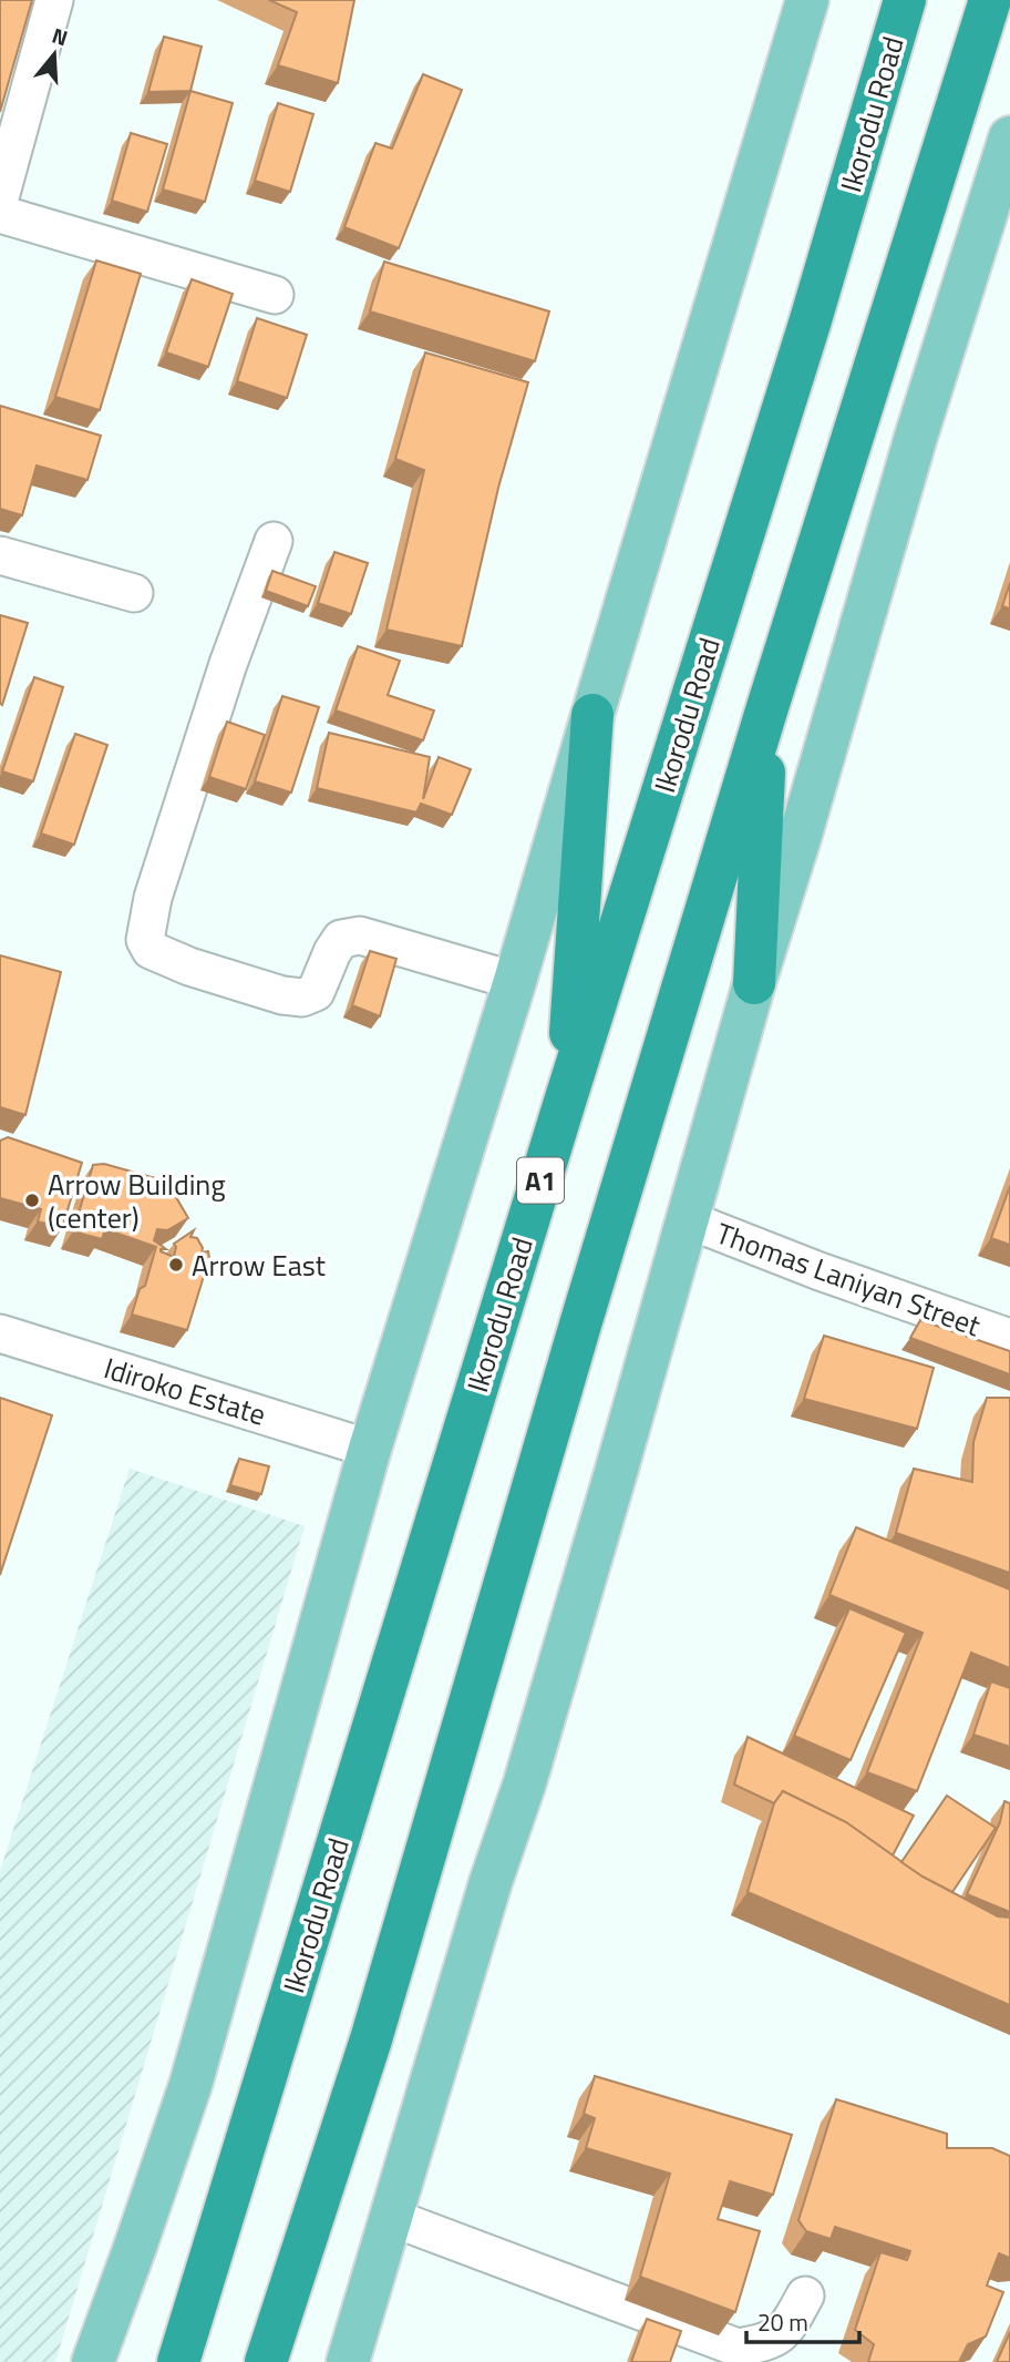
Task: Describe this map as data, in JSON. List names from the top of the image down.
{
  "streets": {
    "highway": ["Ikorodu Road", "A1"],
    "street": ["Thomas Laniyan Street", "Idiroko Estate"]
  },
  "places": ["Arrow Building (center)", "Arrow East"],
  "scale_bar": "20 m",
  "north": "top"
}
